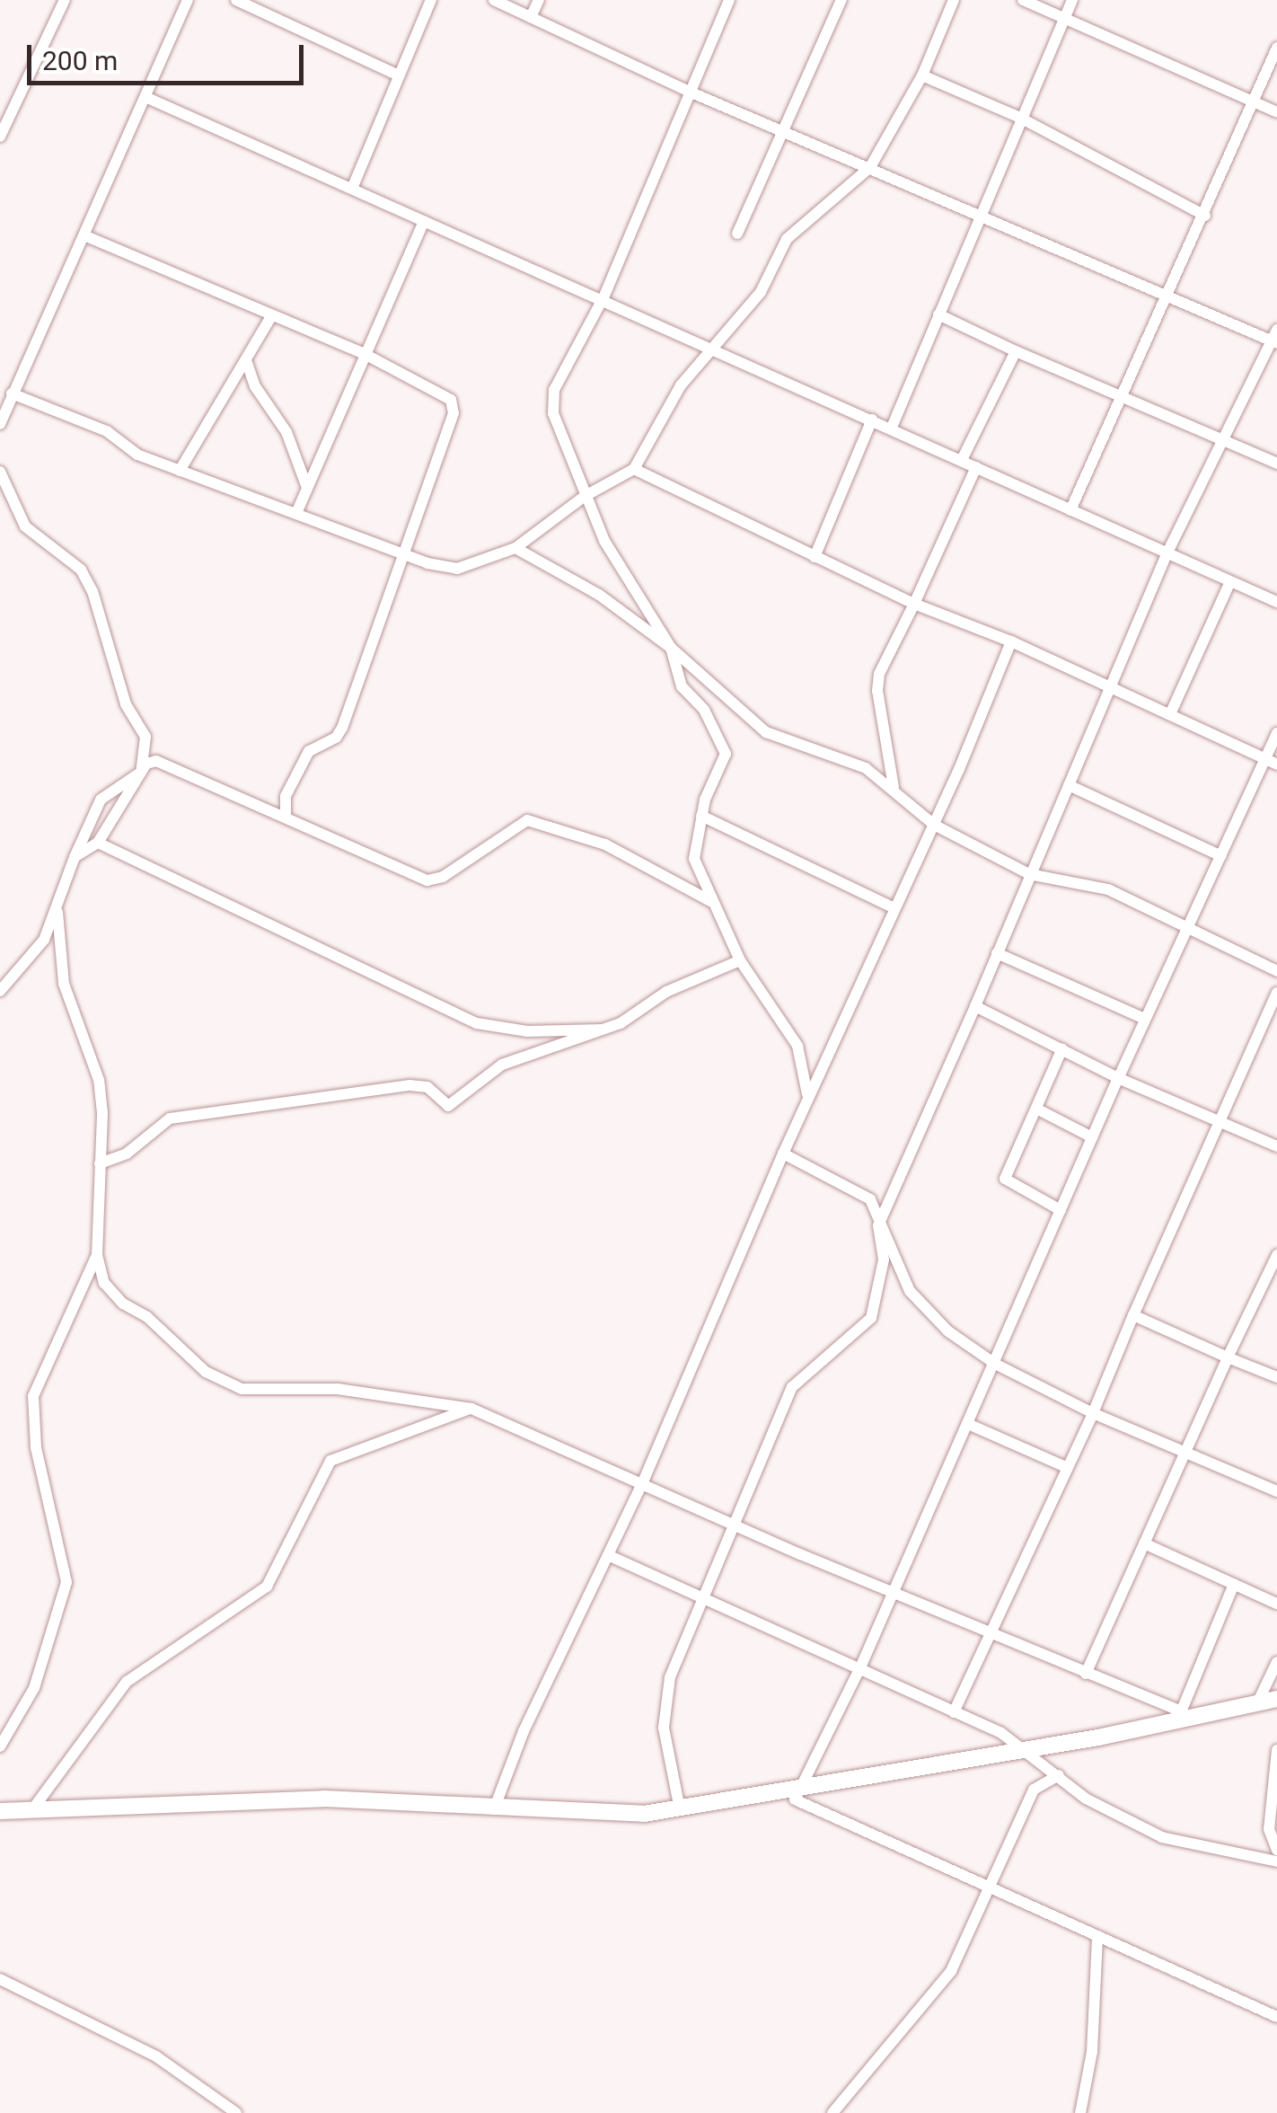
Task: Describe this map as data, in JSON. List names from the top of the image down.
{
  "scale_bar": "200 m"
}
